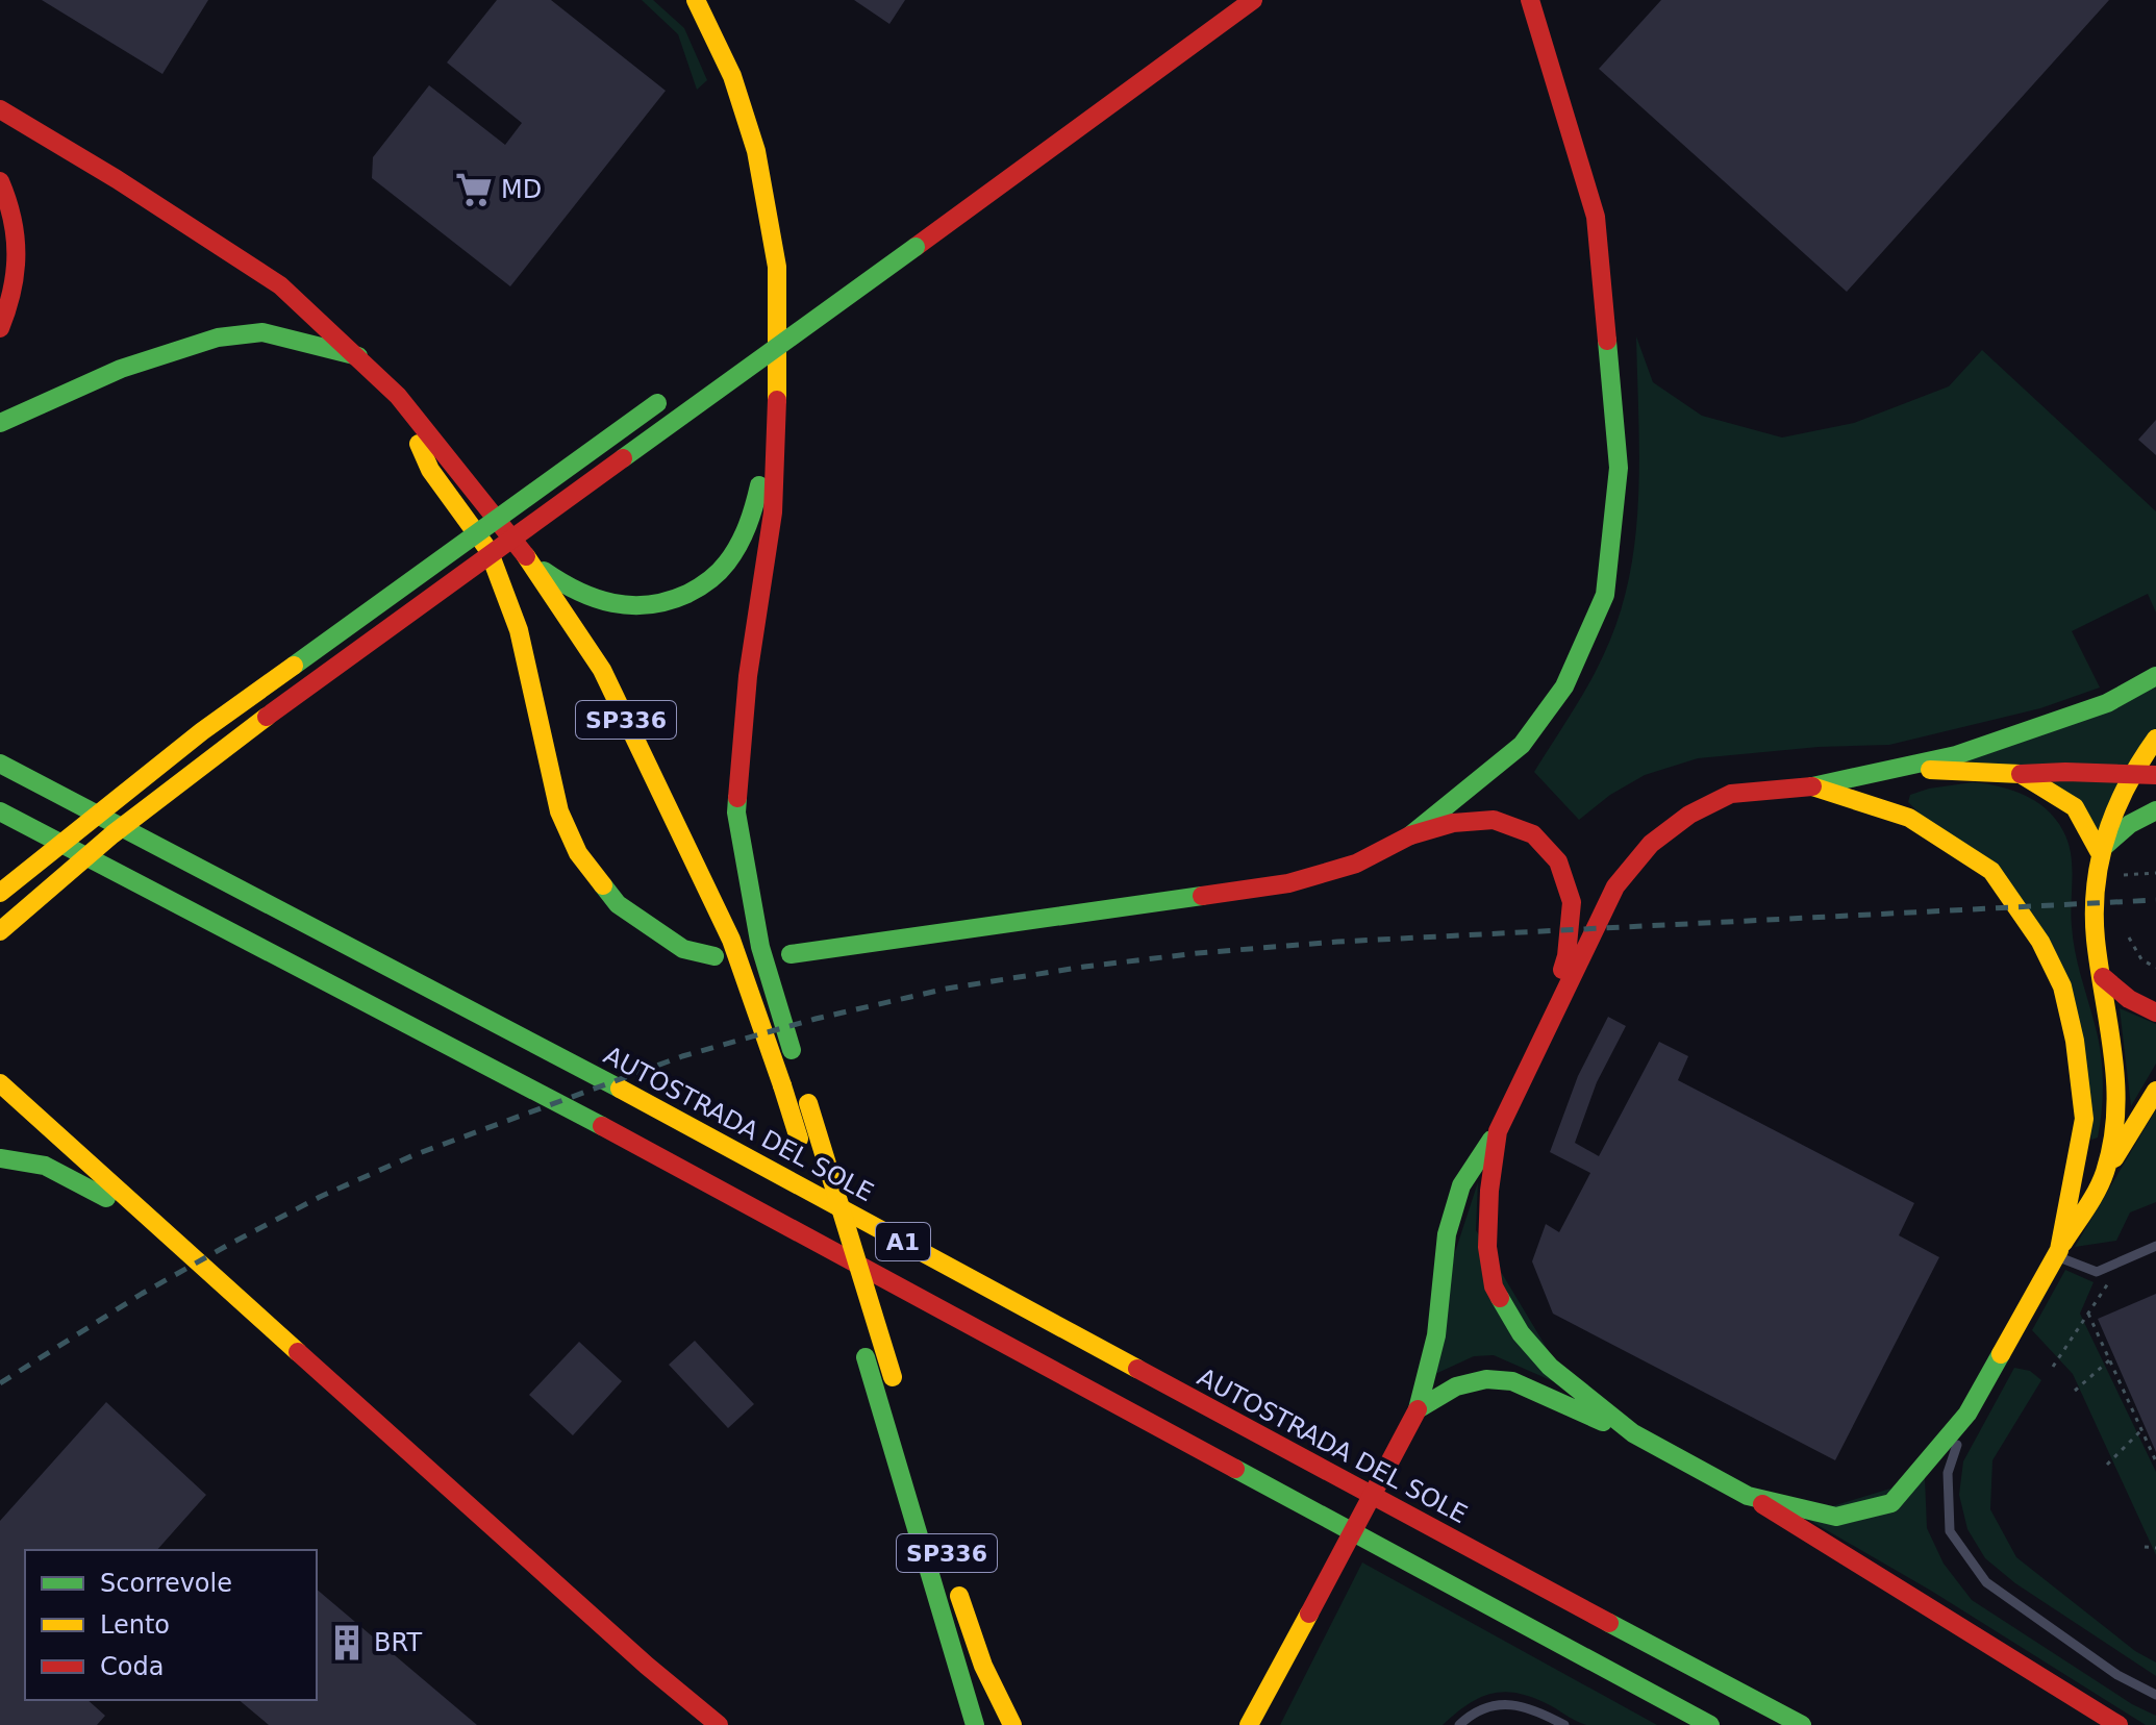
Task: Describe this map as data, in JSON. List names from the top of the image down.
{
  "streets": {
    "main road": ["SP336", "AUTOSTRADA DEL SOLE", "A1"]
  },
  "places": {
    "supermarket": ["MD"],
    "building": ["BRT"]
  },
  "legend": ["Scorrevole", "Lento", "Coda"]
}
